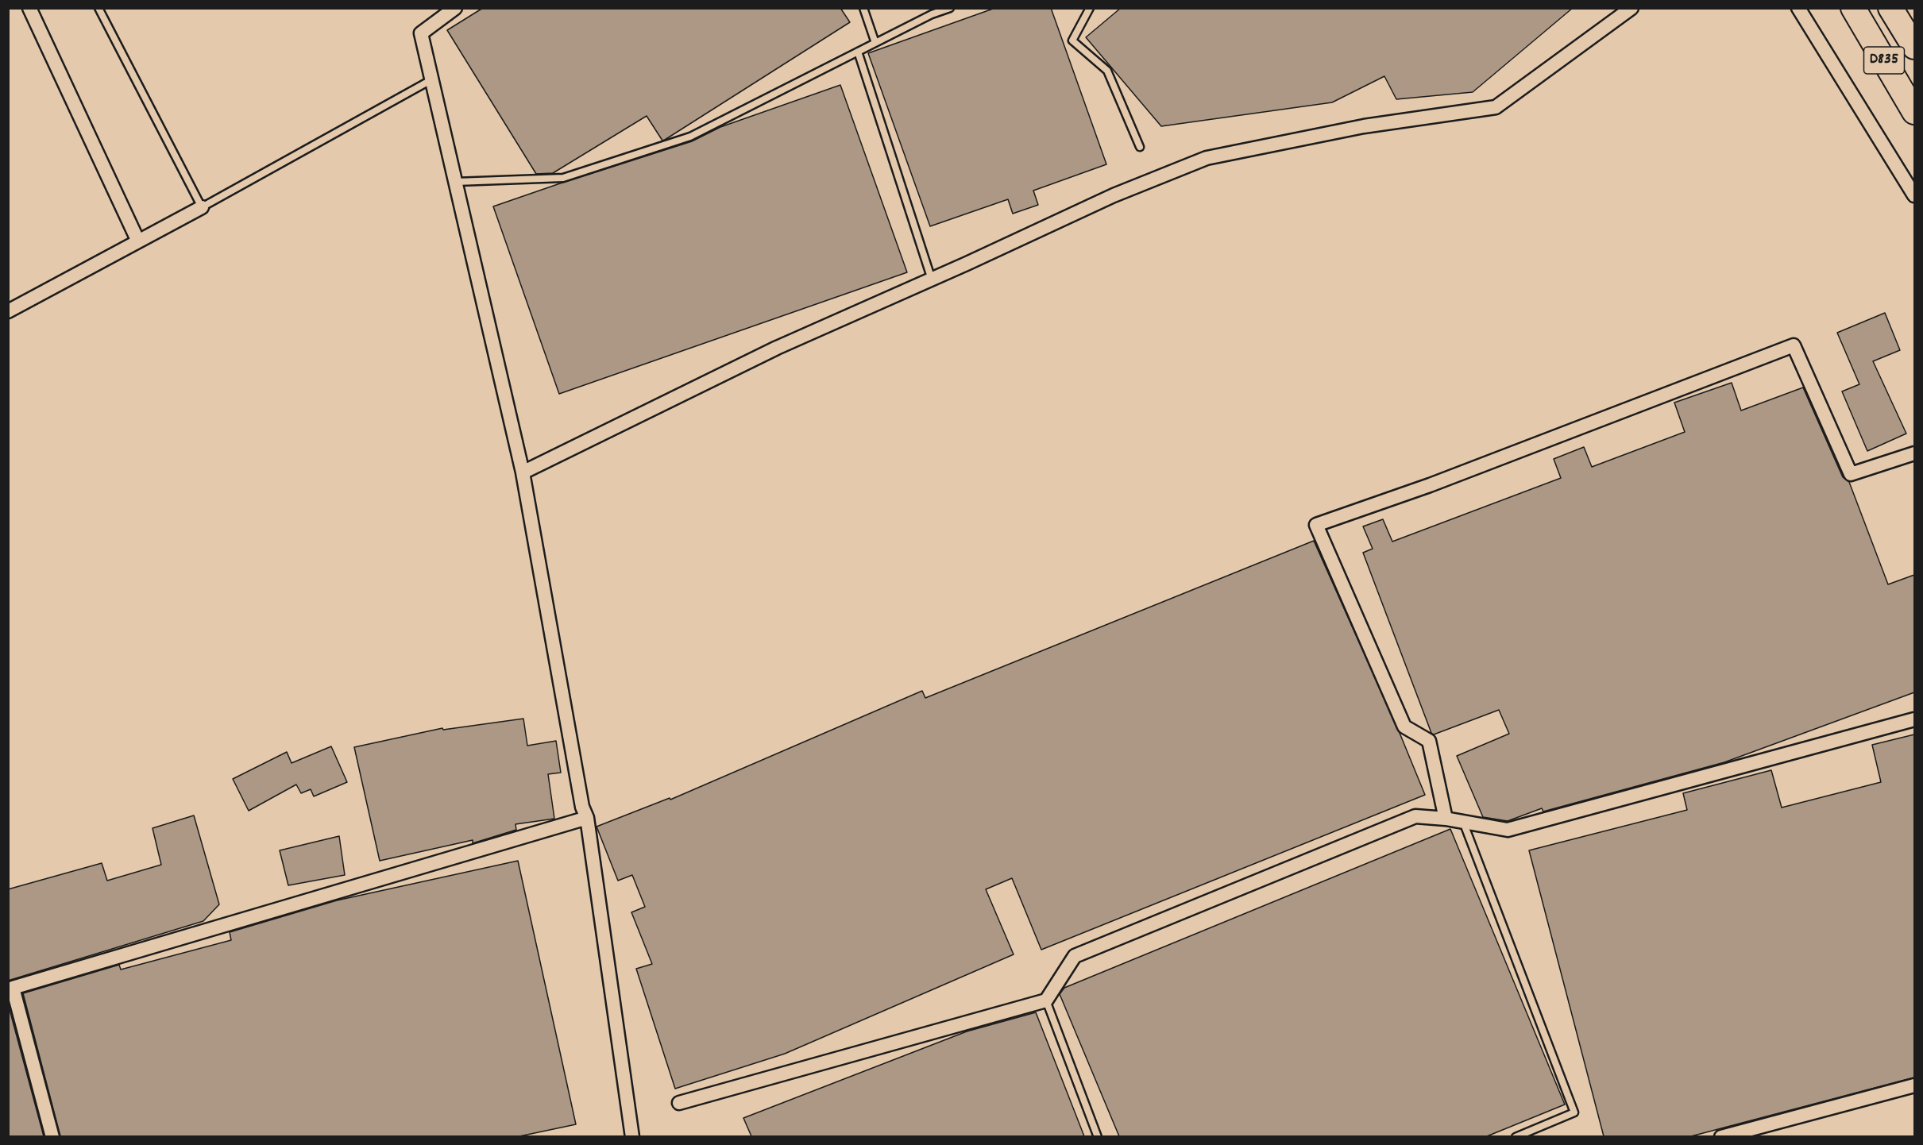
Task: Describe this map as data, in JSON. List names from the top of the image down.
{
  "streets": {
    "highway": ["D835"]
  }
}
